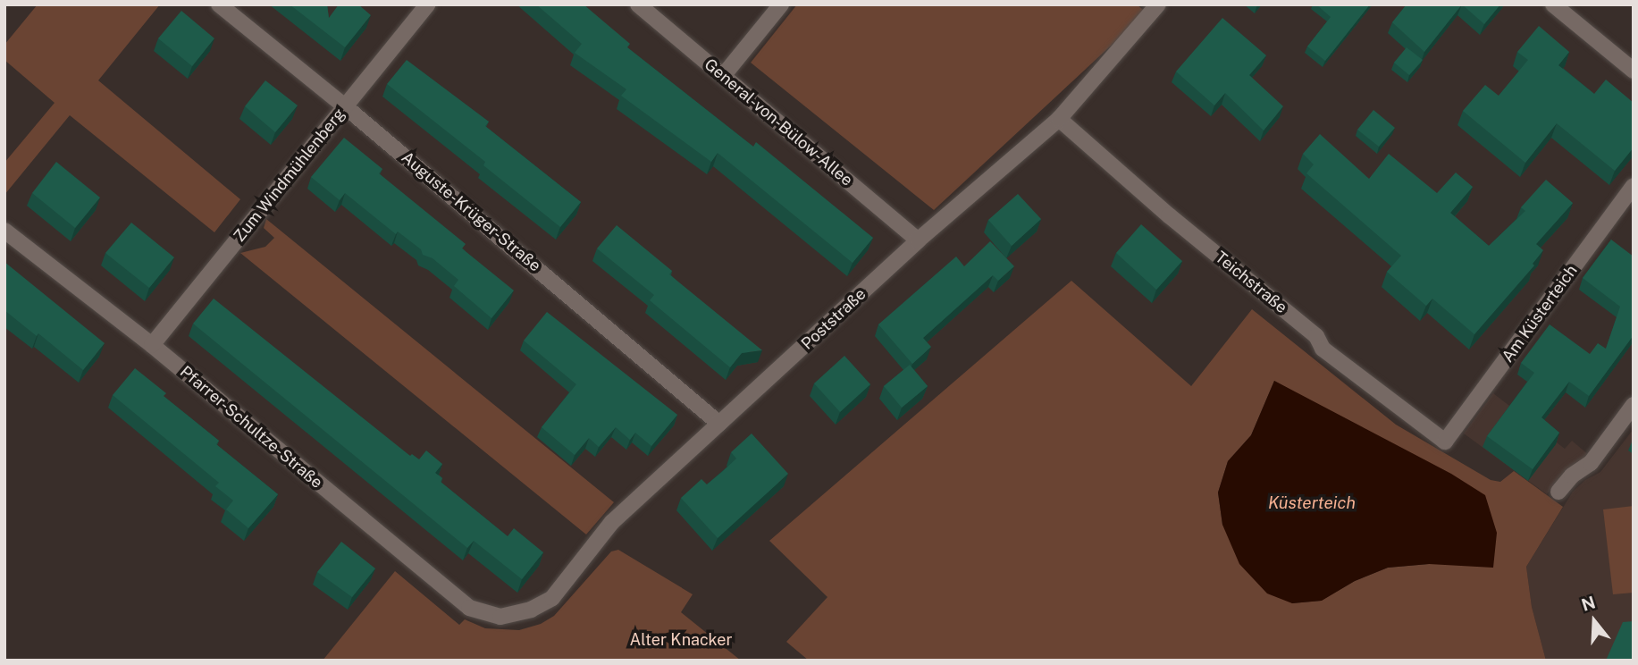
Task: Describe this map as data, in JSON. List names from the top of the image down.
{
  "streets": {
    "street": [
      "General-von-Bülow-Allee",
      "Zum Windmühlenberg",
      "Auguste-Krüger-Straße",
      "Teichstraße",
      "Am Küsterteich",
      "Poststraße",
      "Pfarrer-Schultze-Straße"
    ]
  },
  "crossings": [
    ["General-von-Bülow-Allee", "Poststraße"],
    ["Zum Windmühlenberg", "Auguste-Krüger-Straße"],
    ["Zum Windmühlenberg", "Pfarrer-Schultze-Straße"],
    ["Auguste-Krüger-Straße", "Poststraße"],
    ["Teichstraße", "Am Küsterteich"],
    ["Teichstraße", "Poststraße"],
    ["Poststraße", "Pfarrer-Schultze-Straße"]
  ],
  "water": ["Küsterteich"],
  "parks": ["Alter Knacker"],
  "north": "top"
}
